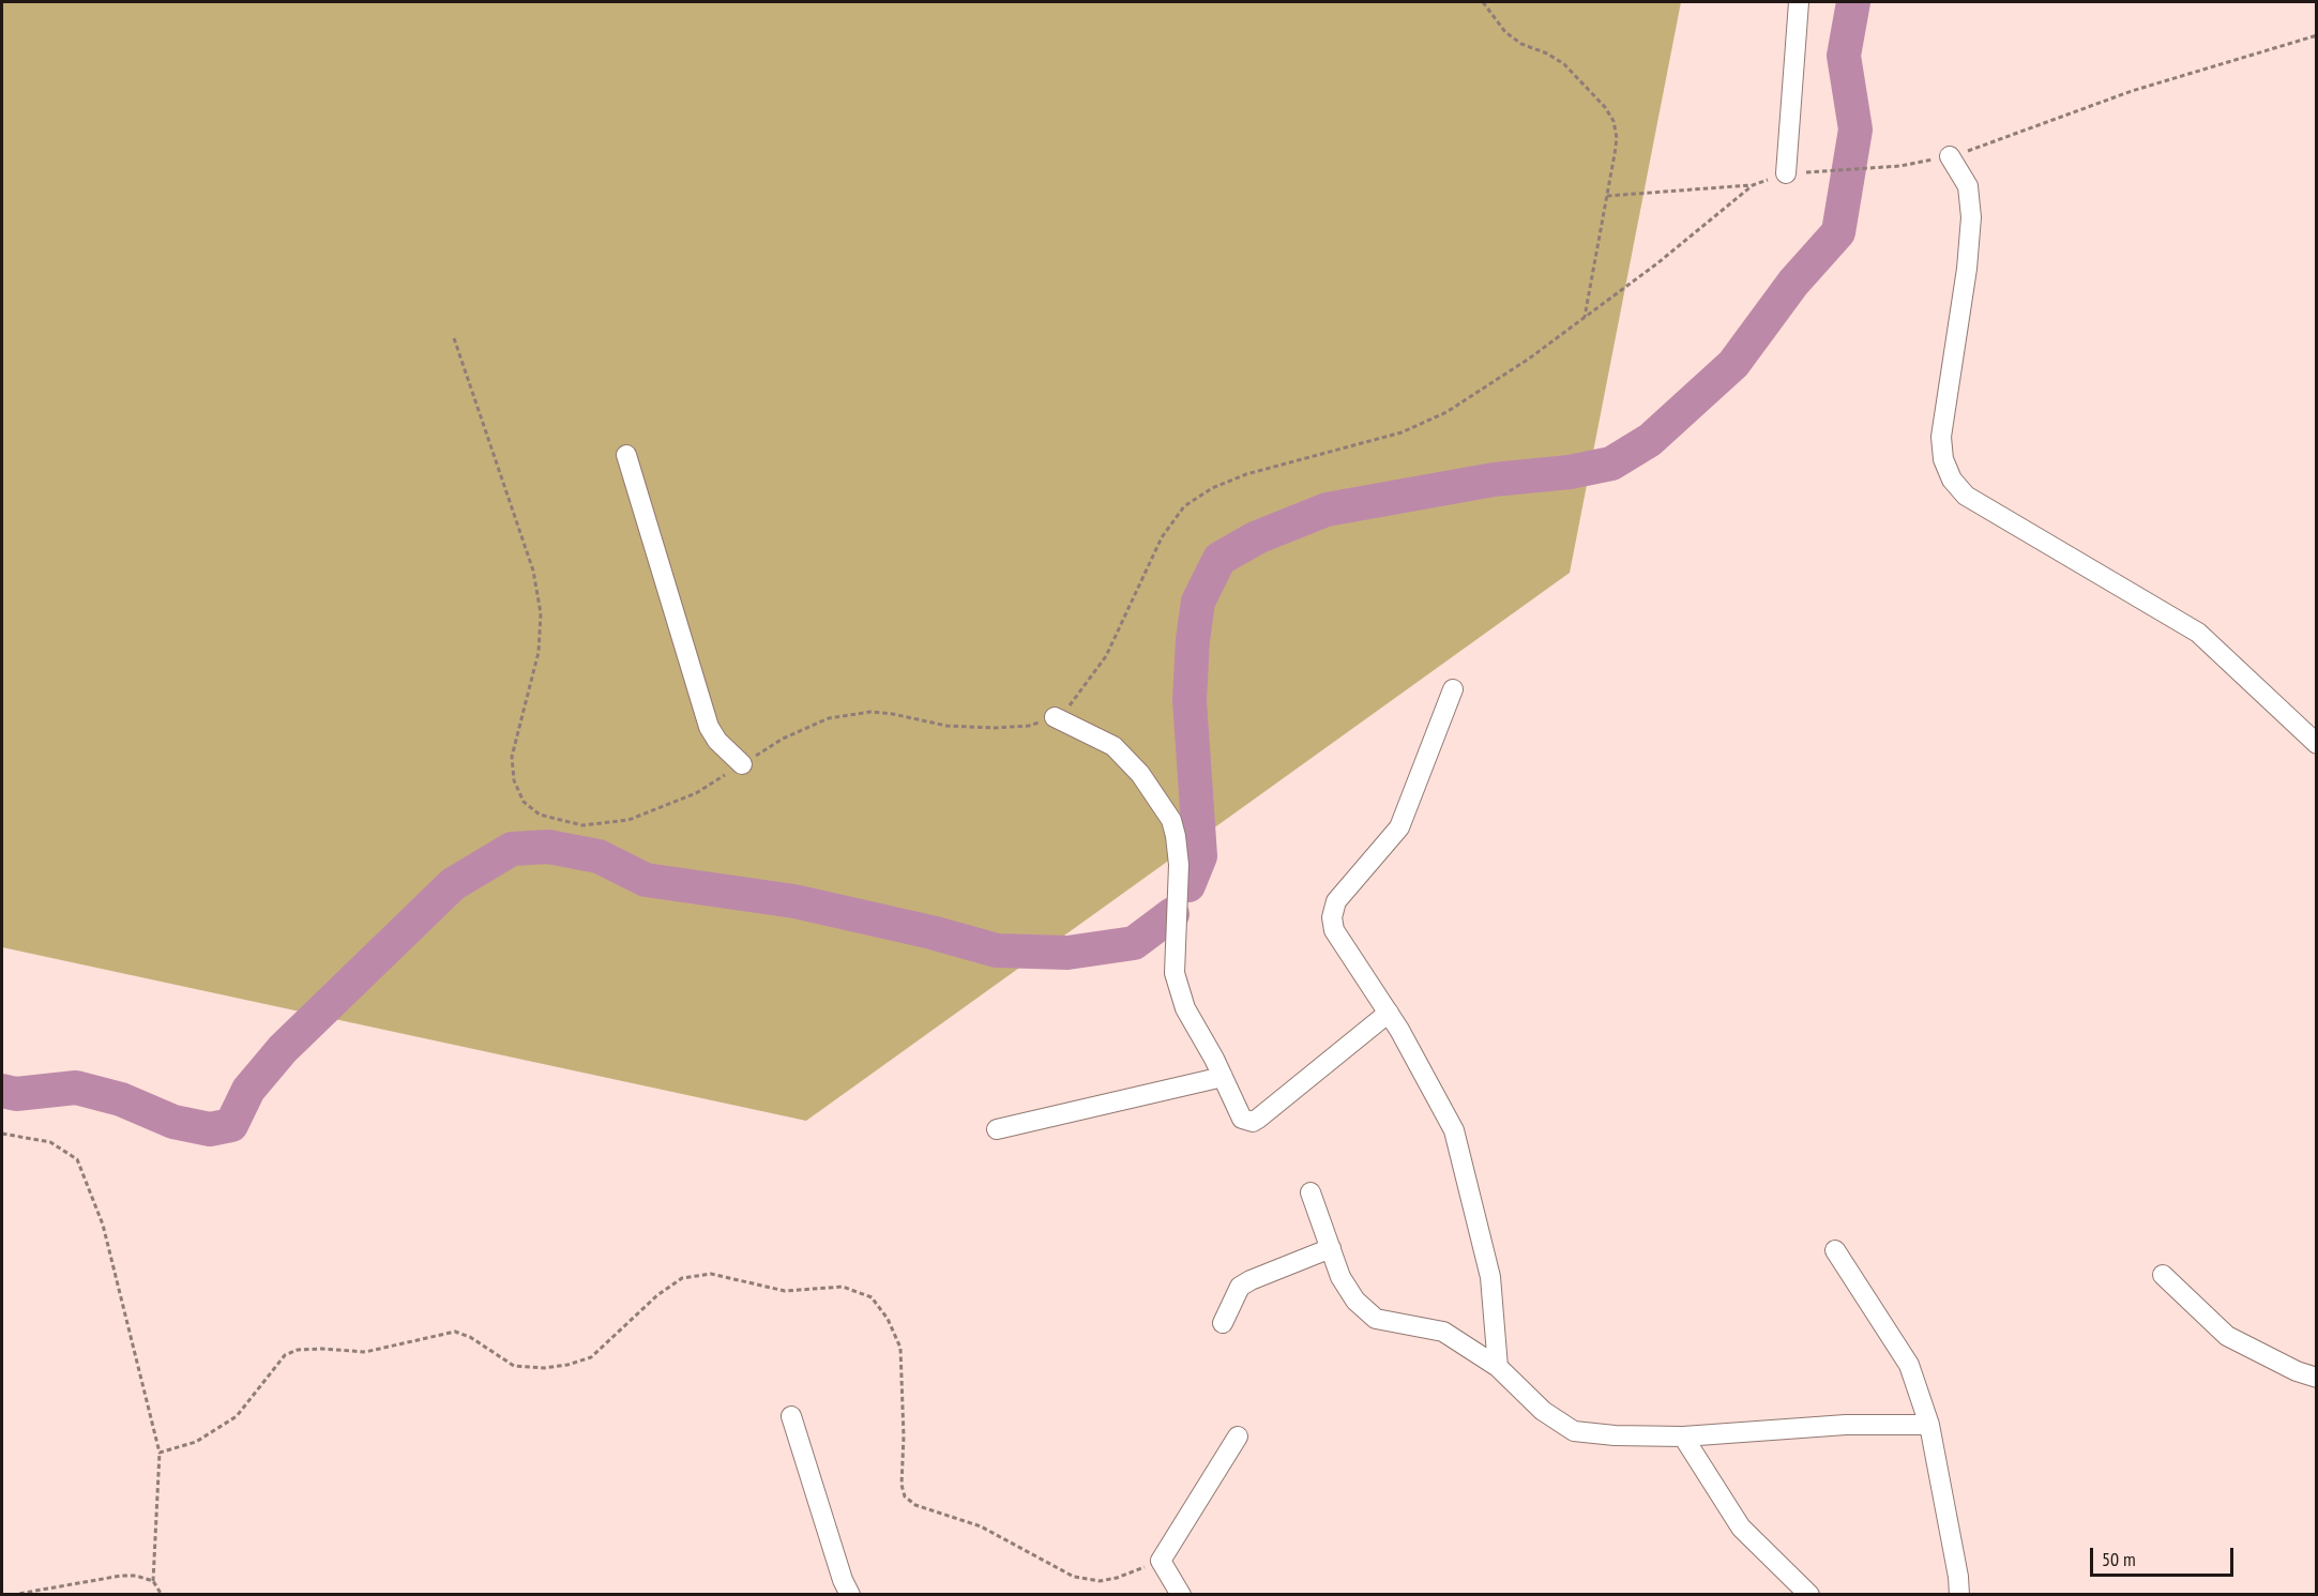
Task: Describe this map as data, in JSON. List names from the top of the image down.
{
  "scale_bar": "50 m"
}
